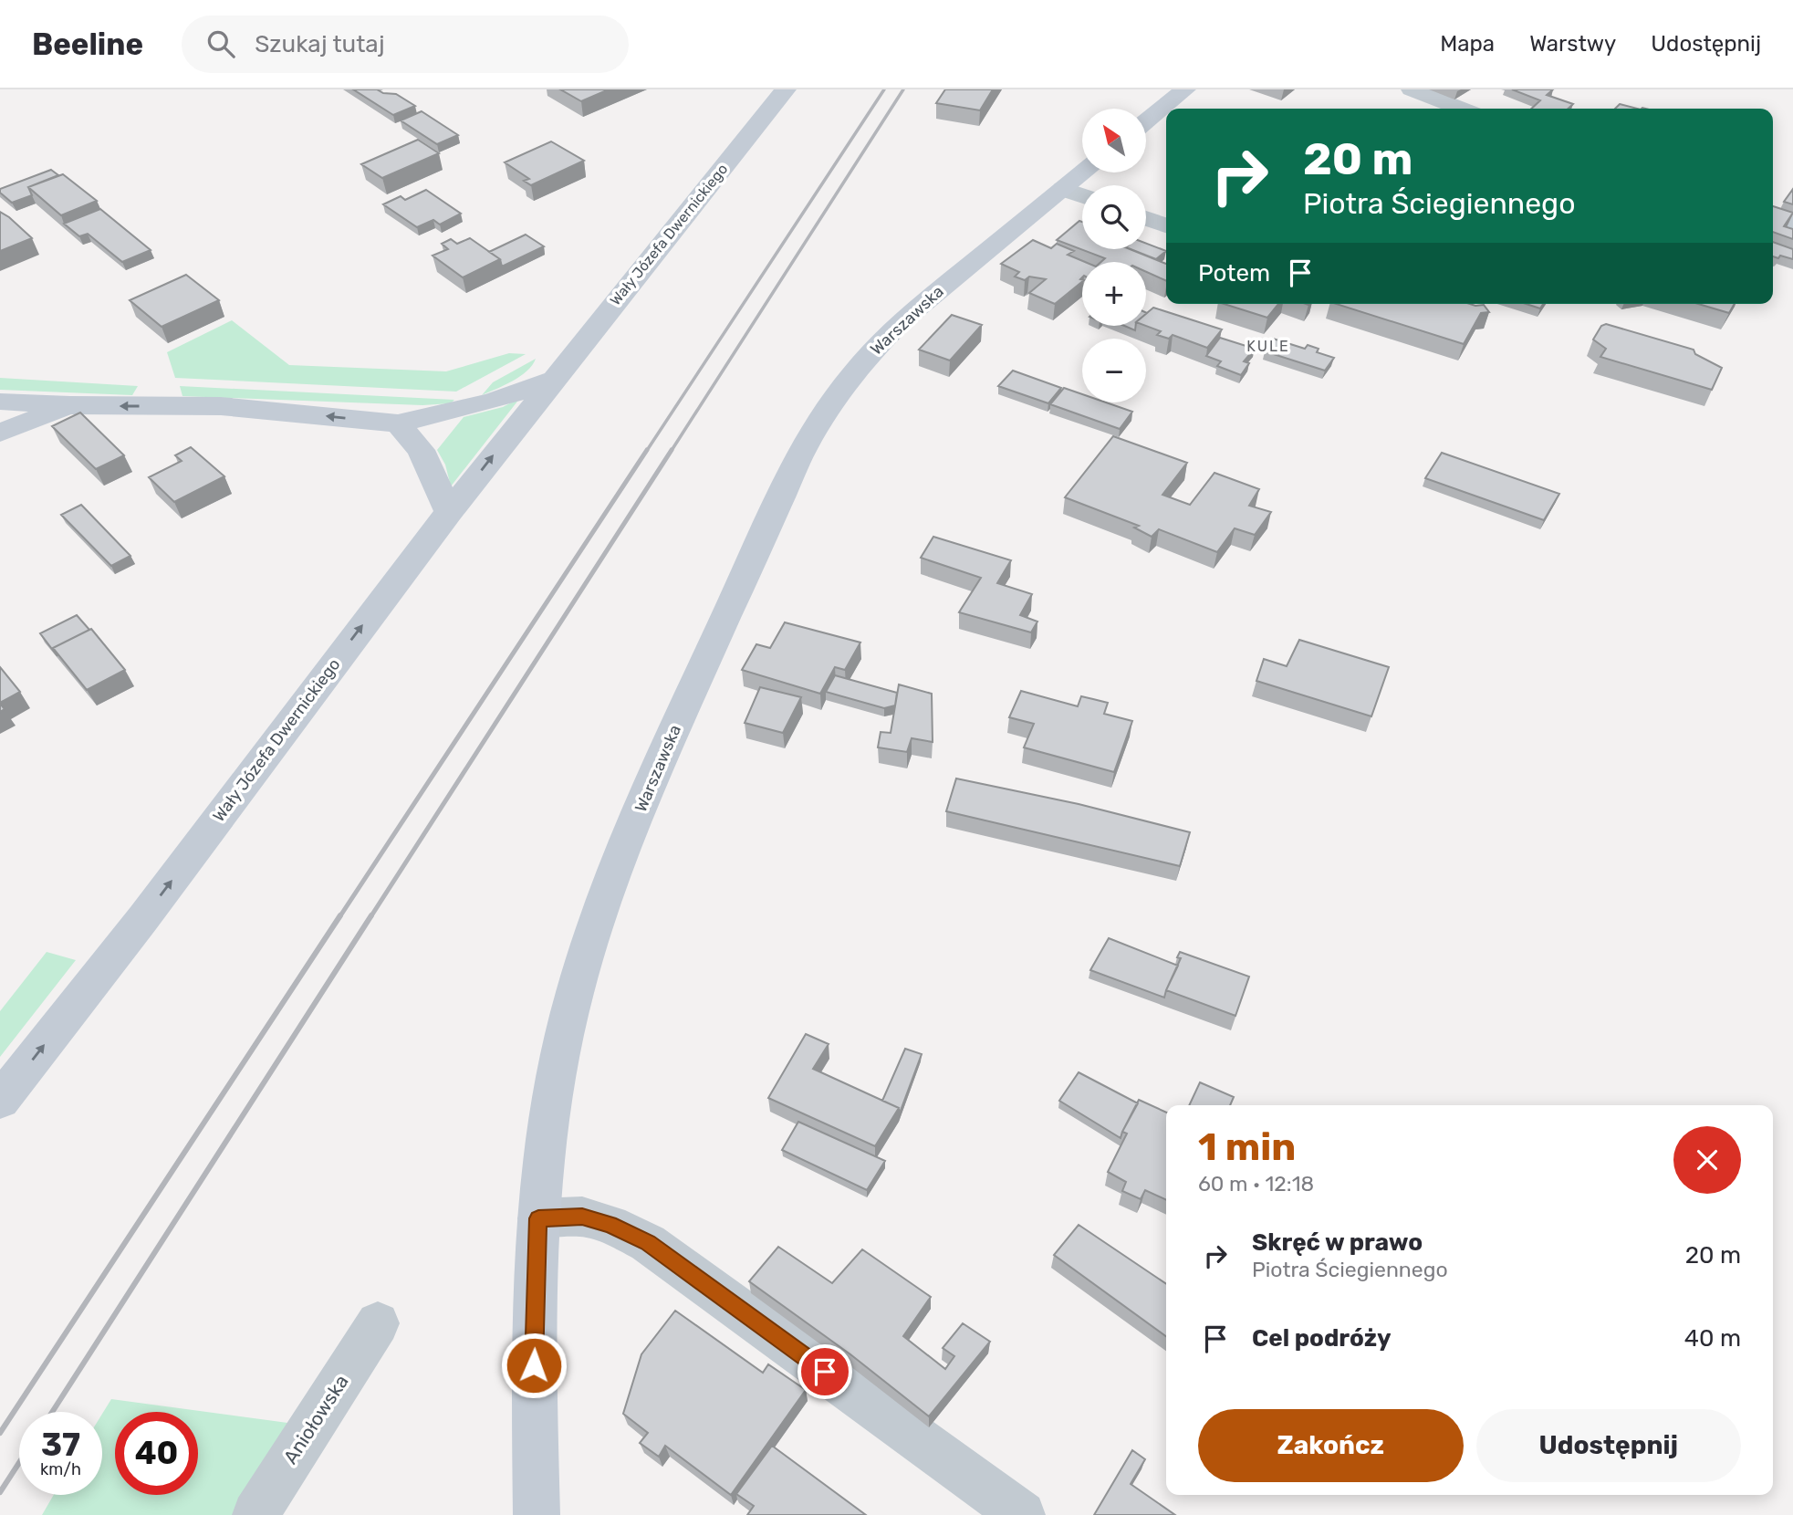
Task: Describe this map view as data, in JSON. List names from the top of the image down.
{
  "streets": {
    "street": ["Wały Józefa Dwernickiego", "Warszawska", "Aniołowska"]
  },
  "one_way": ["Wały Józefa Dwernickiego"],
  "districts": ["KULE"],
  "north": "top left",
  "page": {
    "header": "Beeline",
    "search": "Szukaj tutaj",
    "nav": ["Mapa", "Warstwy", "Udostępnij"],
    "map_buttons": ["+", "−"],
    "turn": ["20 m", "Piotra Ściegiennego"],
    "then": "Potem",
    "heading": ["1 min", "60 m · 12:18"],
    "list": [
      {
        "name": "Skręć w prawo",
        "note": "Piotra Ściegiennego",
        "value": "20 m"
      },
      {
        "name": "Cel podróży",
        "value": "40 m"
      }
    ],
    "buttons": ["Zakończ", "Udostępnij"],
    "speed": "37 km/h",
    "limit": "40"
  }
}
